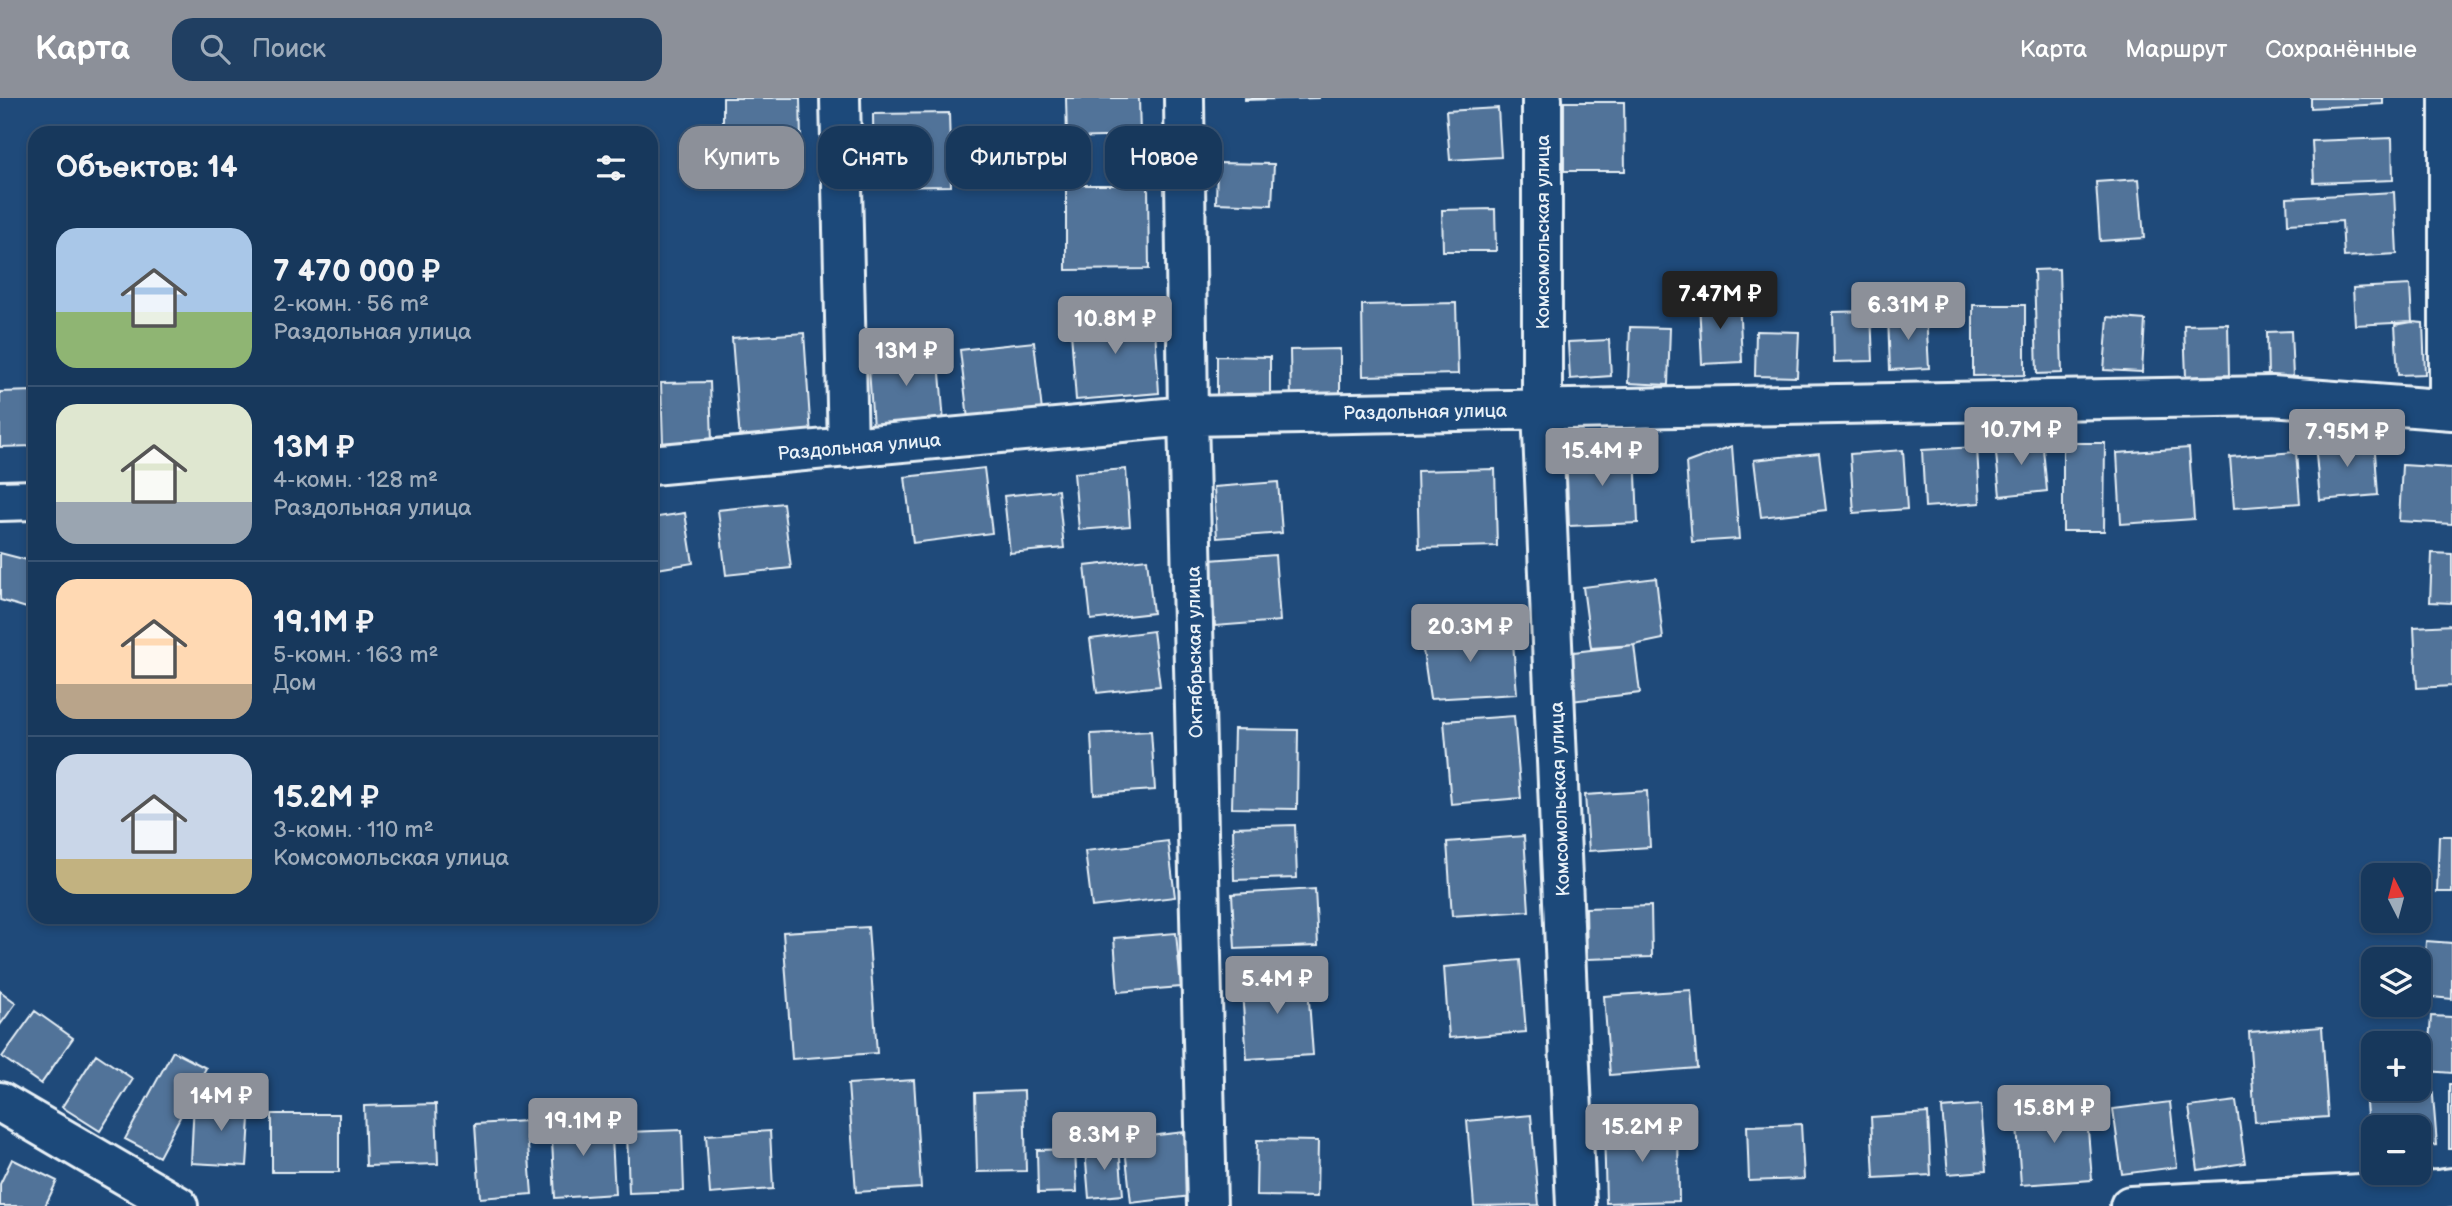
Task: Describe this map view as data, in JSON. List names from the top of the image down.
{
  "streets": {
    "street": ["Комсомольская улица", "Раздольная улица", "Октябрьская улица"]
  },
  "crossings": [
    ["Комсомольская улица", "Раздольная улица"],
    ["Раздольная улица", "Октябрьская улица"]
  ],
  "north": "top",
  "page": {
    "header": "Карта",
    "search": "Поиск",
    "nav": ["Карта", "Маршрут", "Сохранённые"],
    "chip": [
      "Купить",
      "Снять",
      "Фильтры",
      "Новое"
    ],
    "heading": "Объектов: 14",
    "list": [
      {
        "name": "7 470 000 ₽",
        "note": "2-комн. · 56 m² · Раздольная улица"
      },
      {
        "name": "13M ₽",
        "note": "4-комн. · 128 m² · Раздольная улица"
      },
      {
        "name": "19.1M ₽",
        "note": "5-комн. · 163 m² · Дом"
      },
      {
        "name": "15.2M ₽",
        "note": "3-комн. · 110 m² · Комсомольская улица"
      }
    ],
    "price": [
      "7.47M ₽",
      "6.31M ₽",
      "10.8M ₽",
      "13M ₽",
      "10.7M ₽",
      "7.95M ₽",
      "15.4M ₽",
      "20.3M ₽",
      "5.4M ₽",
      "14M ₽",
      "15.8M ₽",
      "19.1M ₽",
      "15.2M ₽",
      "8.3M ₽"
    ],
    "map_buttons": ["+", "−"]
  }
}
